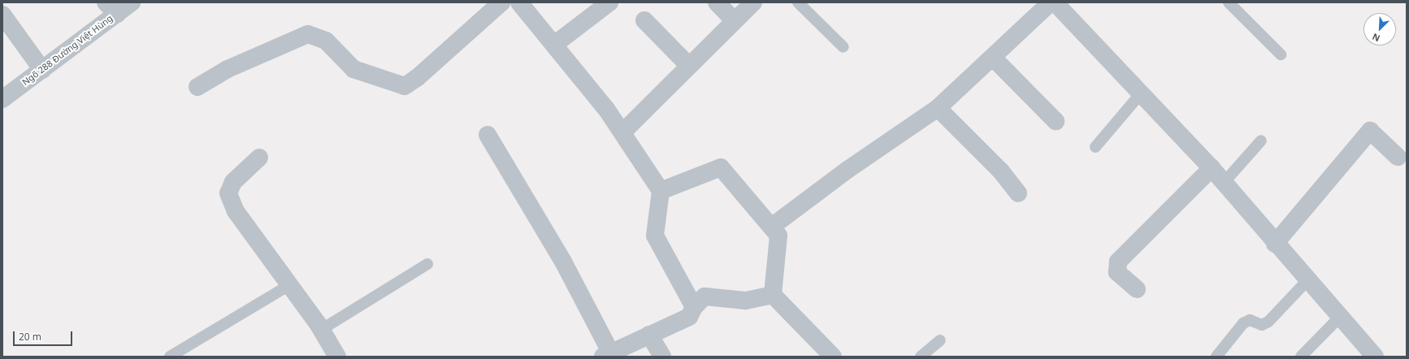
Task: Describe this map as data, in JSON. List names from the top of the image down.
{
  "streets": {
    "street": ["Ngõ 288 Đường Việt Hùng"]
  },
  "scale_bar": "20 m",
  "north": "bottom left"
}
